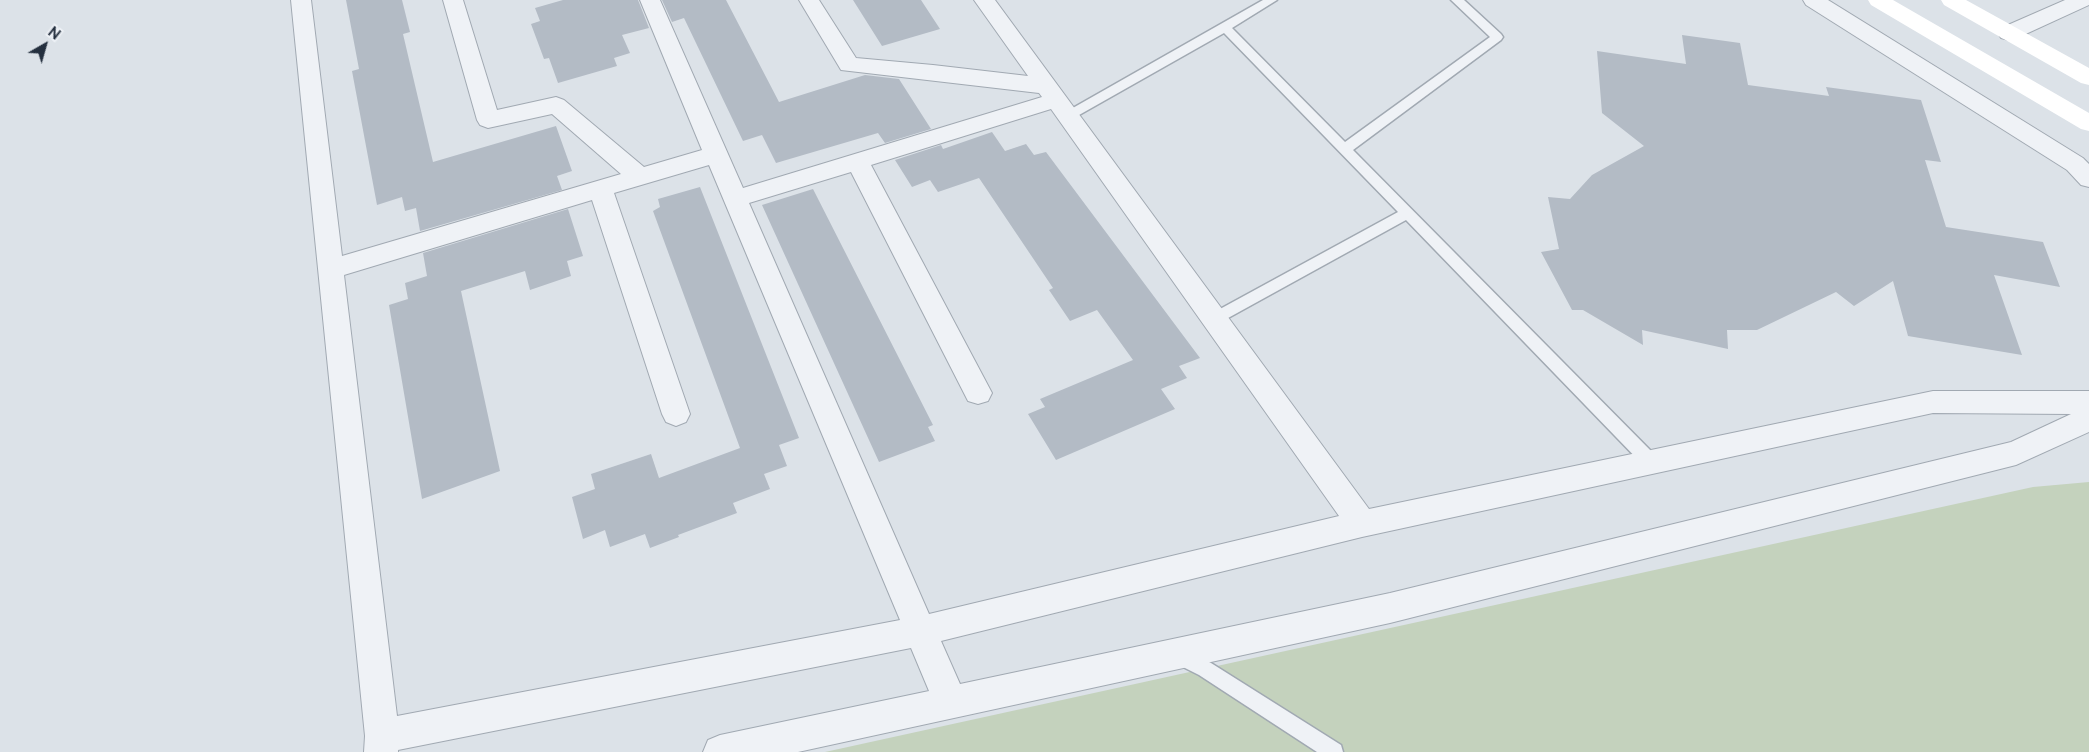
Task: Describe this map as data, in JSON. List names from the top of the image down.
{
  "north": "top right"
}
